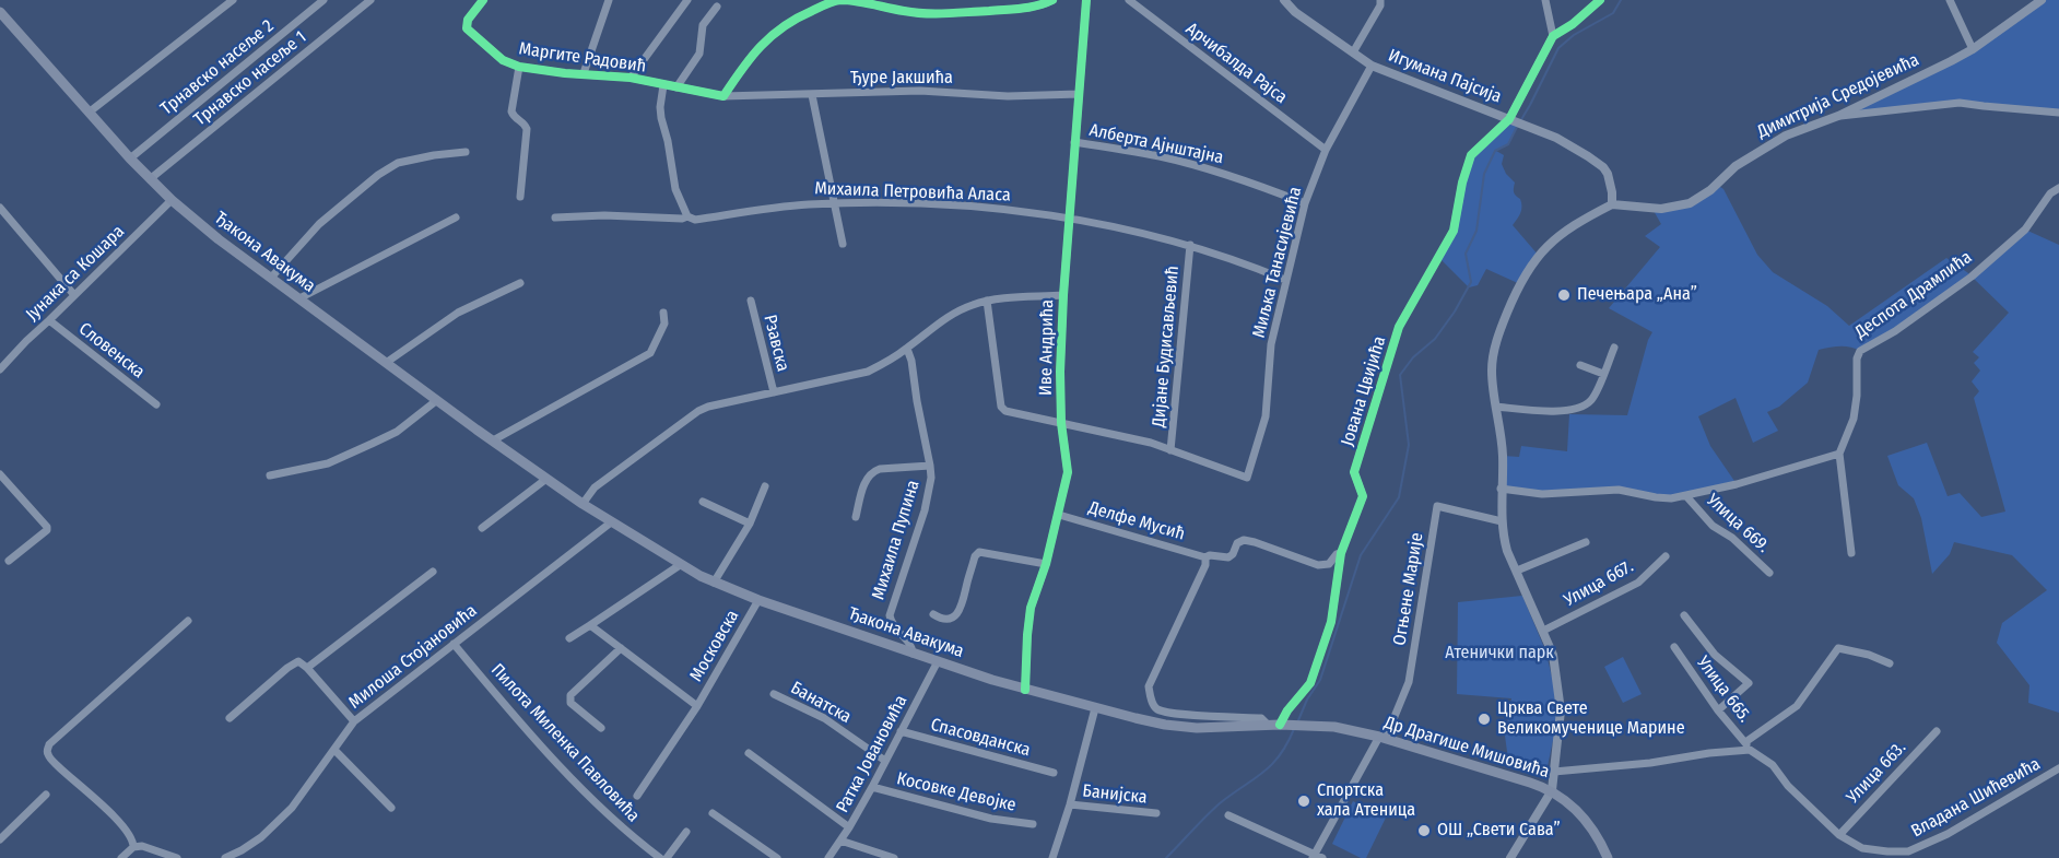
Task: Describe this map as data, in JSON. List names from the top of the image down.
{
  "streets": {
    "main road": ["Ђакона Авакума", "Др Драгише Мишовића"],
    "street": [
      "Маргите Радовић",
      "Арчибалда Рајса",
      "Трнавско насеље 2",
      "Игумана Пајсија",
      "Трнавско насеље 1",
      "Ђуре Јакшића",
      "Димитрија Средојевића",
      "Алберта Ајнштајна",
      "Михаила Петровића Аласа",
      "Миљка Танасијевића",
      "Јунака са Кошара",
      "Деспота Драмлића",
      "Рзавска",
      "Дијане Будисављевић",
      "Иве Андрића",
      "Словенска",
      "Јована Цвијића",
      "Делфе Мусић",
      "Улица 669.",
      "Михаила Пупина",
      "Улица 667.",
      "Огњене Марије",
      "Московска",
      "Милоша Стојановића",
      "Улица 665.",
      "Банатска",
      "Спасовданска",
      "Пилота Миленка Павловића",
      "Ратка Јовановића",
      "Улица 663.",
      "Косовке Девојке",
      "Банијска",
      "Владана Шићевића"
    ]
  },
  "crossings": [
    ["Маргите Радовић", "Ђуре Јакшића"],
    ["Арчибалда Рајса", "Миљка Танасијевића"],
    ["Трнавско насеље 2", "Ђакона Авакума"],
    ["Игумана Пајсија", "Димитрија Средојевића"],
    ["Игумана Пајсија", "Миљка Танасијевића"],
    ["Игумана Пајсија", "Јована Цвијића"],
    ["Трнавско насеље 1", "Ђакона Авакума"],
    ["Ђуре Јакшића", "Иве Андрића"],
    ["Алберта Ајнштајна", "Миљка Танасијевића"],
    ["Алберта Ајнштајна", "Иве Андрића"],
    ["Михаила Петровића Аласа", "Миљка Танасијевића"],
    ["Михаила Петровића Аласа", "Дијане Будисављевић"],
    ["Михаила Петровића Аласа", "Иве Андрића"],
    ["Ђакона Авакума", "Јунака са Кошара"],
    ["Ђакона Авакума", "Иве Андрића"],
    ["Ђакона Авакума", "Јована Цвијића"],
    ["Ђакона Авакума", "Михаила Пупина"],
    ["Ђакона Авакума", "Московска"],
    ["Ђакона Авакума", "Милоша Стојановића"],
    ["Ђакона Авакума", "Др Драгише Мишовића"],
    ["Ђакона Авакума", "Ратка Јовановића"],
    ["Миљка Танасијевића", "Дијане Будисављевић"],
    ["Јунака са Кошара", "Словенска"],
    ["Иве Андрића", "Делфе Мусић"],
    ["Јована Цвијића", "Др Драгише Мишовића"],
    ["Огњене Марије", "Др Драгише Мишовића"],
    ["Милоша Стојановића", "Пилота Миленка Павловића"],
    ["Улица 665.", "Владана Шићевића"],
    ["Банатска", "Ратка Јовановића"],
    ["Спасовданска", "Ратка Јовановића"],
    ["Ратка Јовановића", "Косовке Девојке"],
    ["Улица 663.", "Владана Шићевића"]
  ],
  "parks": ["Атенички парк"],
  "places": [
    "Печењара „Ана”",
    "Црква Свете Великомученице Марине",
    "Спортска хала Атеница",
    "ОШ „Свети Сава”"
  ]
}
